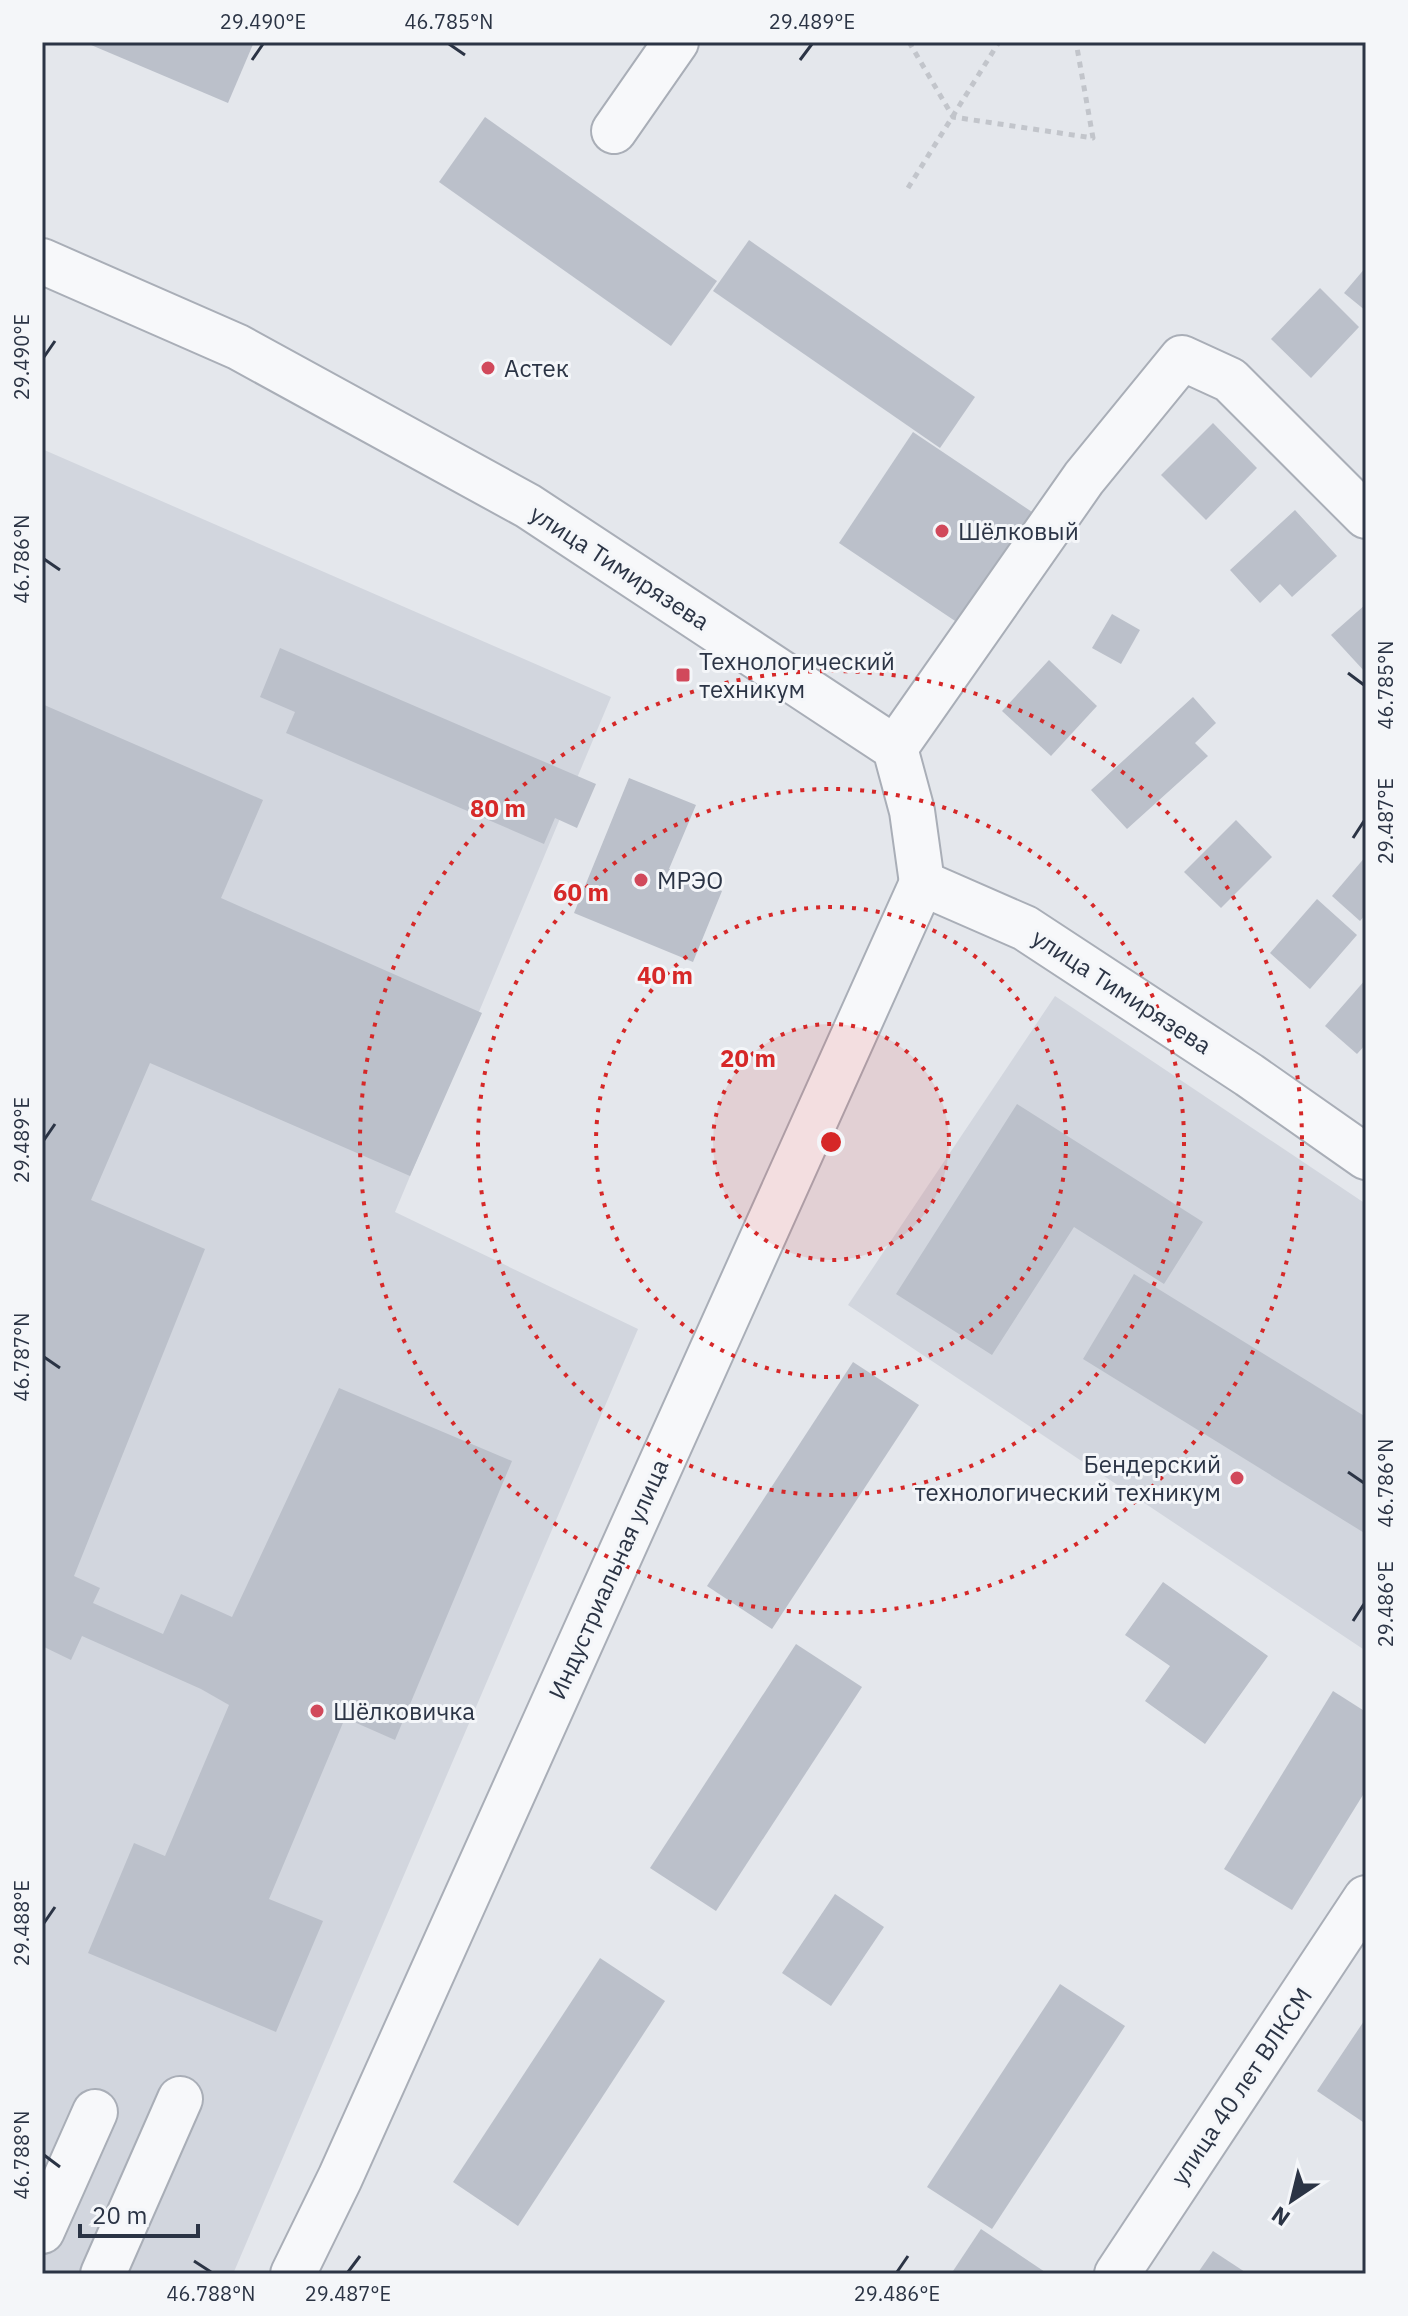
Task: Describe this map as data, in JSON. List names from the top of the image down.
{
  "streets": {
    "street": ["улица Тимирязева", "Индустриальная улица", "улица 40 лет ВЛКСМ"]
  },
  "crossings": [
    ["улица Тимирязева", "Индустриальная улица"]
  ],
  "places": {
    "other": [
      "Астек",
      "Шёлковый",
      "МРЭО",
      "Бендерский технологический техникум",
      "Шёлковичка"
    ],
    "transit": ["Технологический техникум"]
  },
  "scale_bar": "20 m",
  "north": "bottom left",
  "coordinates": [
    "29.490°E",
    "46.785°N",
    "29.489°E",
    "46.786°N",
    "29.487°E",
    "46.787°N",
    "29.486°E",
    "29.488°E",
    "46.788°N"
  ],
  "rings": [
    "80 m",
    "60 m",
    "40 m",
    "20 m"
  ]
}
